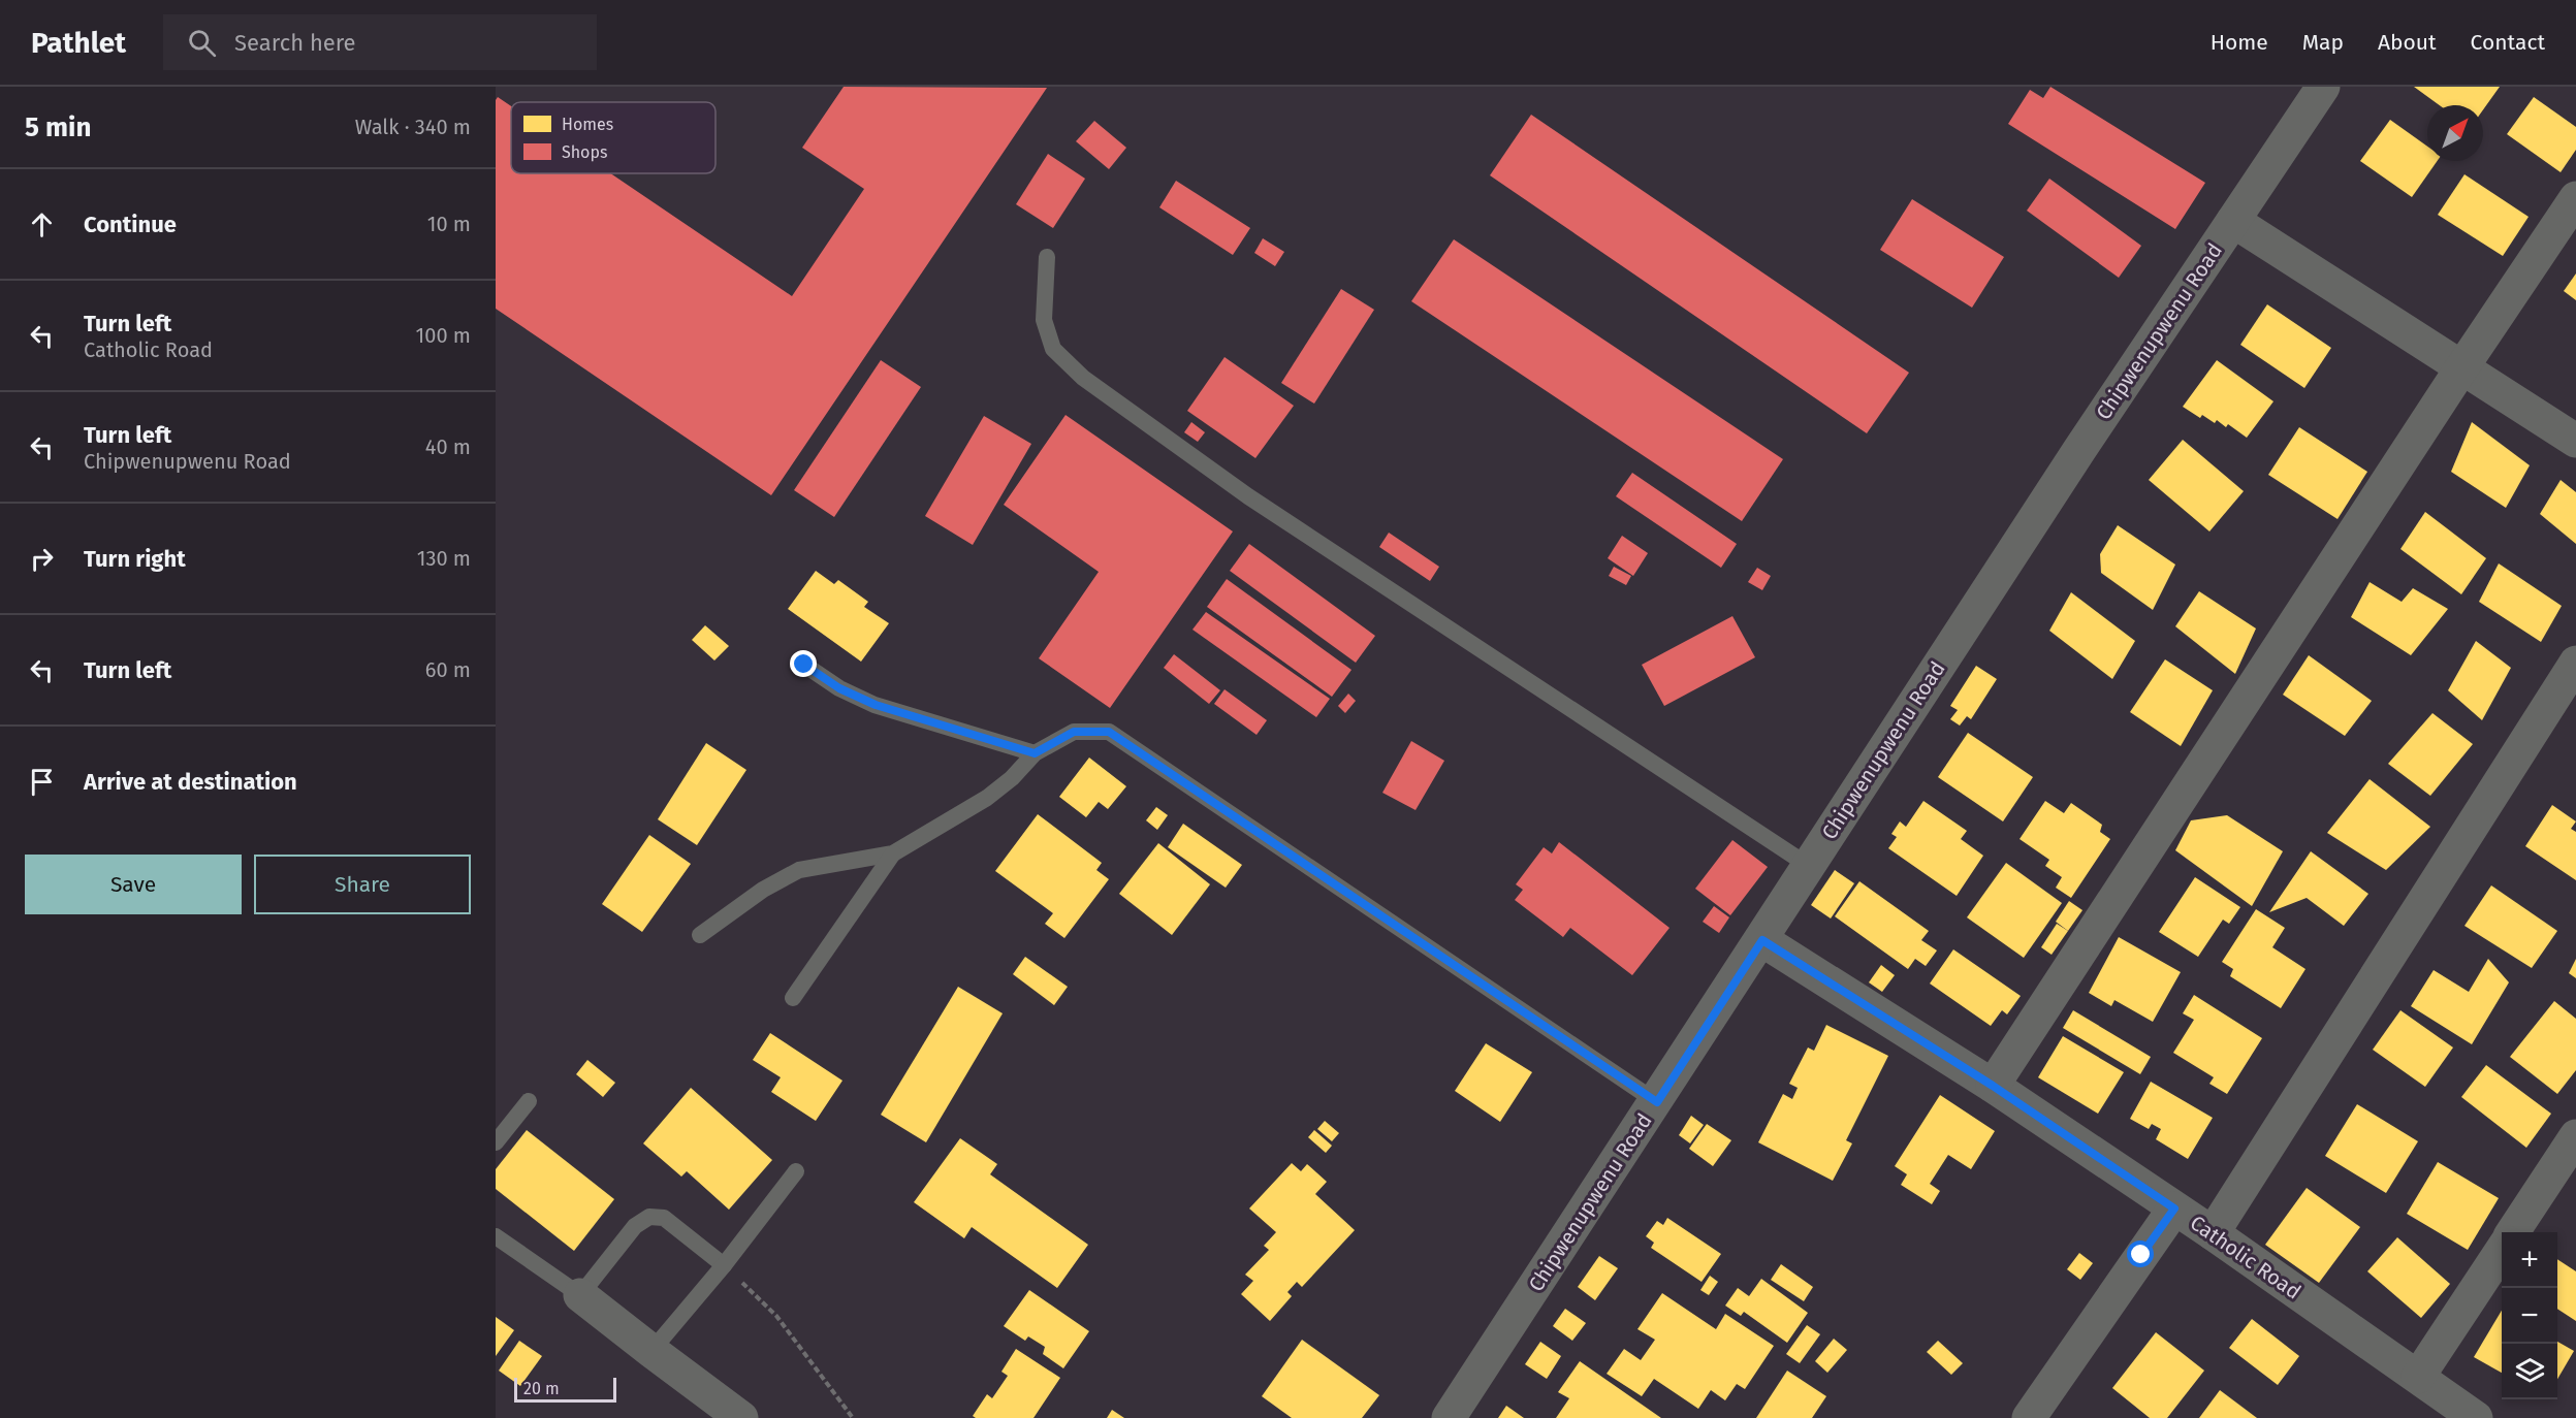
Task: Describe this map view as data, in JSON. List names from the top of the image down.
{
  "streets": {
    "street": ["Chipwenupwenu Road", "Catholic Road"]
  },
  "crossings": [
    ["Chipwenupwenu Road", "Catholic Road"]
  ],
  "legend": ["Homes", "Shops"],
  "scale_bar": "20 m",
  "north": "top right",
  "page": {
    "header": "Pathlet",
    "search": "Search here",
    "nav": [
      "Home",
      "Map",
      "About",
      "Contact"
    ],
    "heading": ["5 min", "Walk · 340 m"],
    "list": [
      ["Continue", "10 m"],
      ["Turn left", "Catholic Road", "100 m"],
      ["Turn left", "Chipwenupwenu Road", "40 m"],
      ["Turn right", "130 m"],
      ["Turn left", "60 m"],
      "Arrive at destination"
    ],
    "buttons": ["Save", "Share"],
    "map_buttons": ["+", "−"],
    "scale": "20 m"
  }
}
